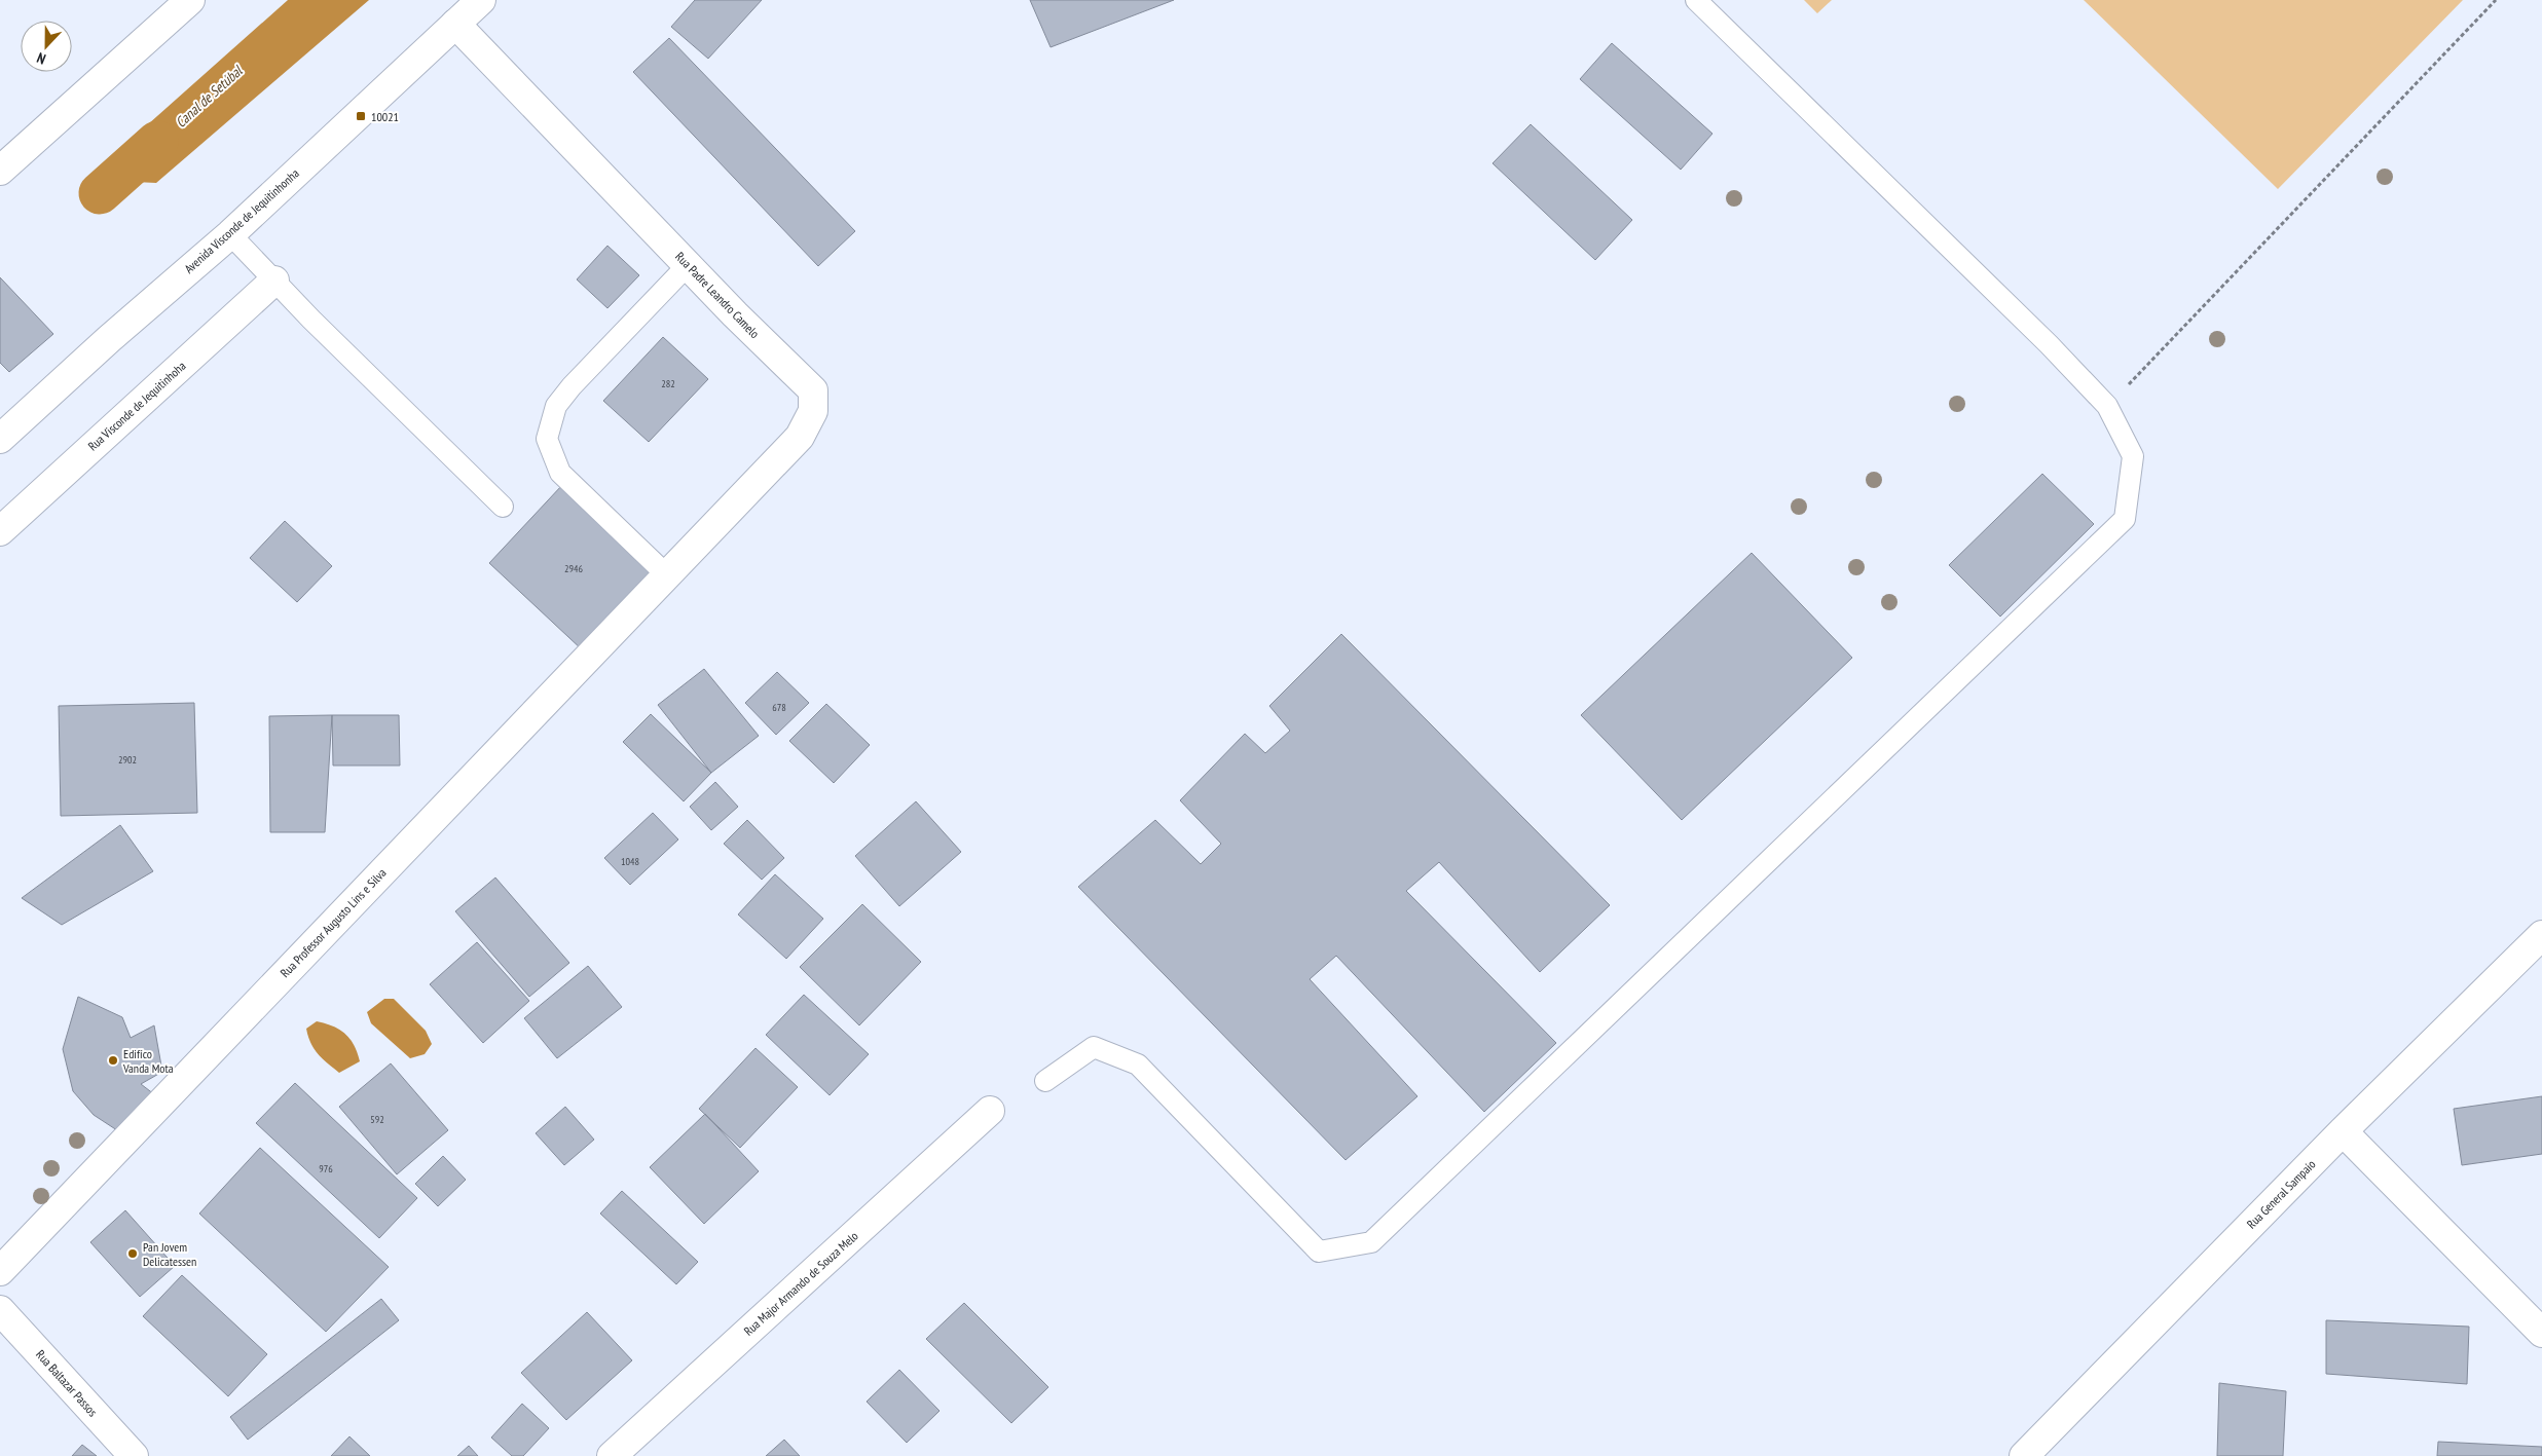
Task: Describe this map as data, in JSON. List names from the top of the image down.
{
  "streets": {
    "street": [
      "Avenida Visconde de Jequitinhonha",
      "Rua Padre Leandro Camelo",
      "Rua Visconde de Jequitinhoha",
      "Rua Professor Augusto Lins e Silva",
      "Rua General Sampaio",
      "Rua Major Armando de Souza Melo",
      "Rua Baltazar Passos"
    ]
  },
  "crossings": [
    ["Avenida Visconde de Jequitinhonha", "Rua Padre Leandro Camelo"],
    ["Rua Padre Leandro Camelo", "Rua Professor Augusto Lins e Silva"]
  ],
  "water": ["Canal de Setúbal"],
  "places": {
    "transit": ["10021"],
    "other": ["Edifíco Vanda Mota", "Pan Jovem Delicatessen"]
  },
  "house_numbers": [
    "282",
    "2946",
    "678",
    "2902",
    "1048",
    "592",
    "976"
  ],
  "north": "bottom"
}
